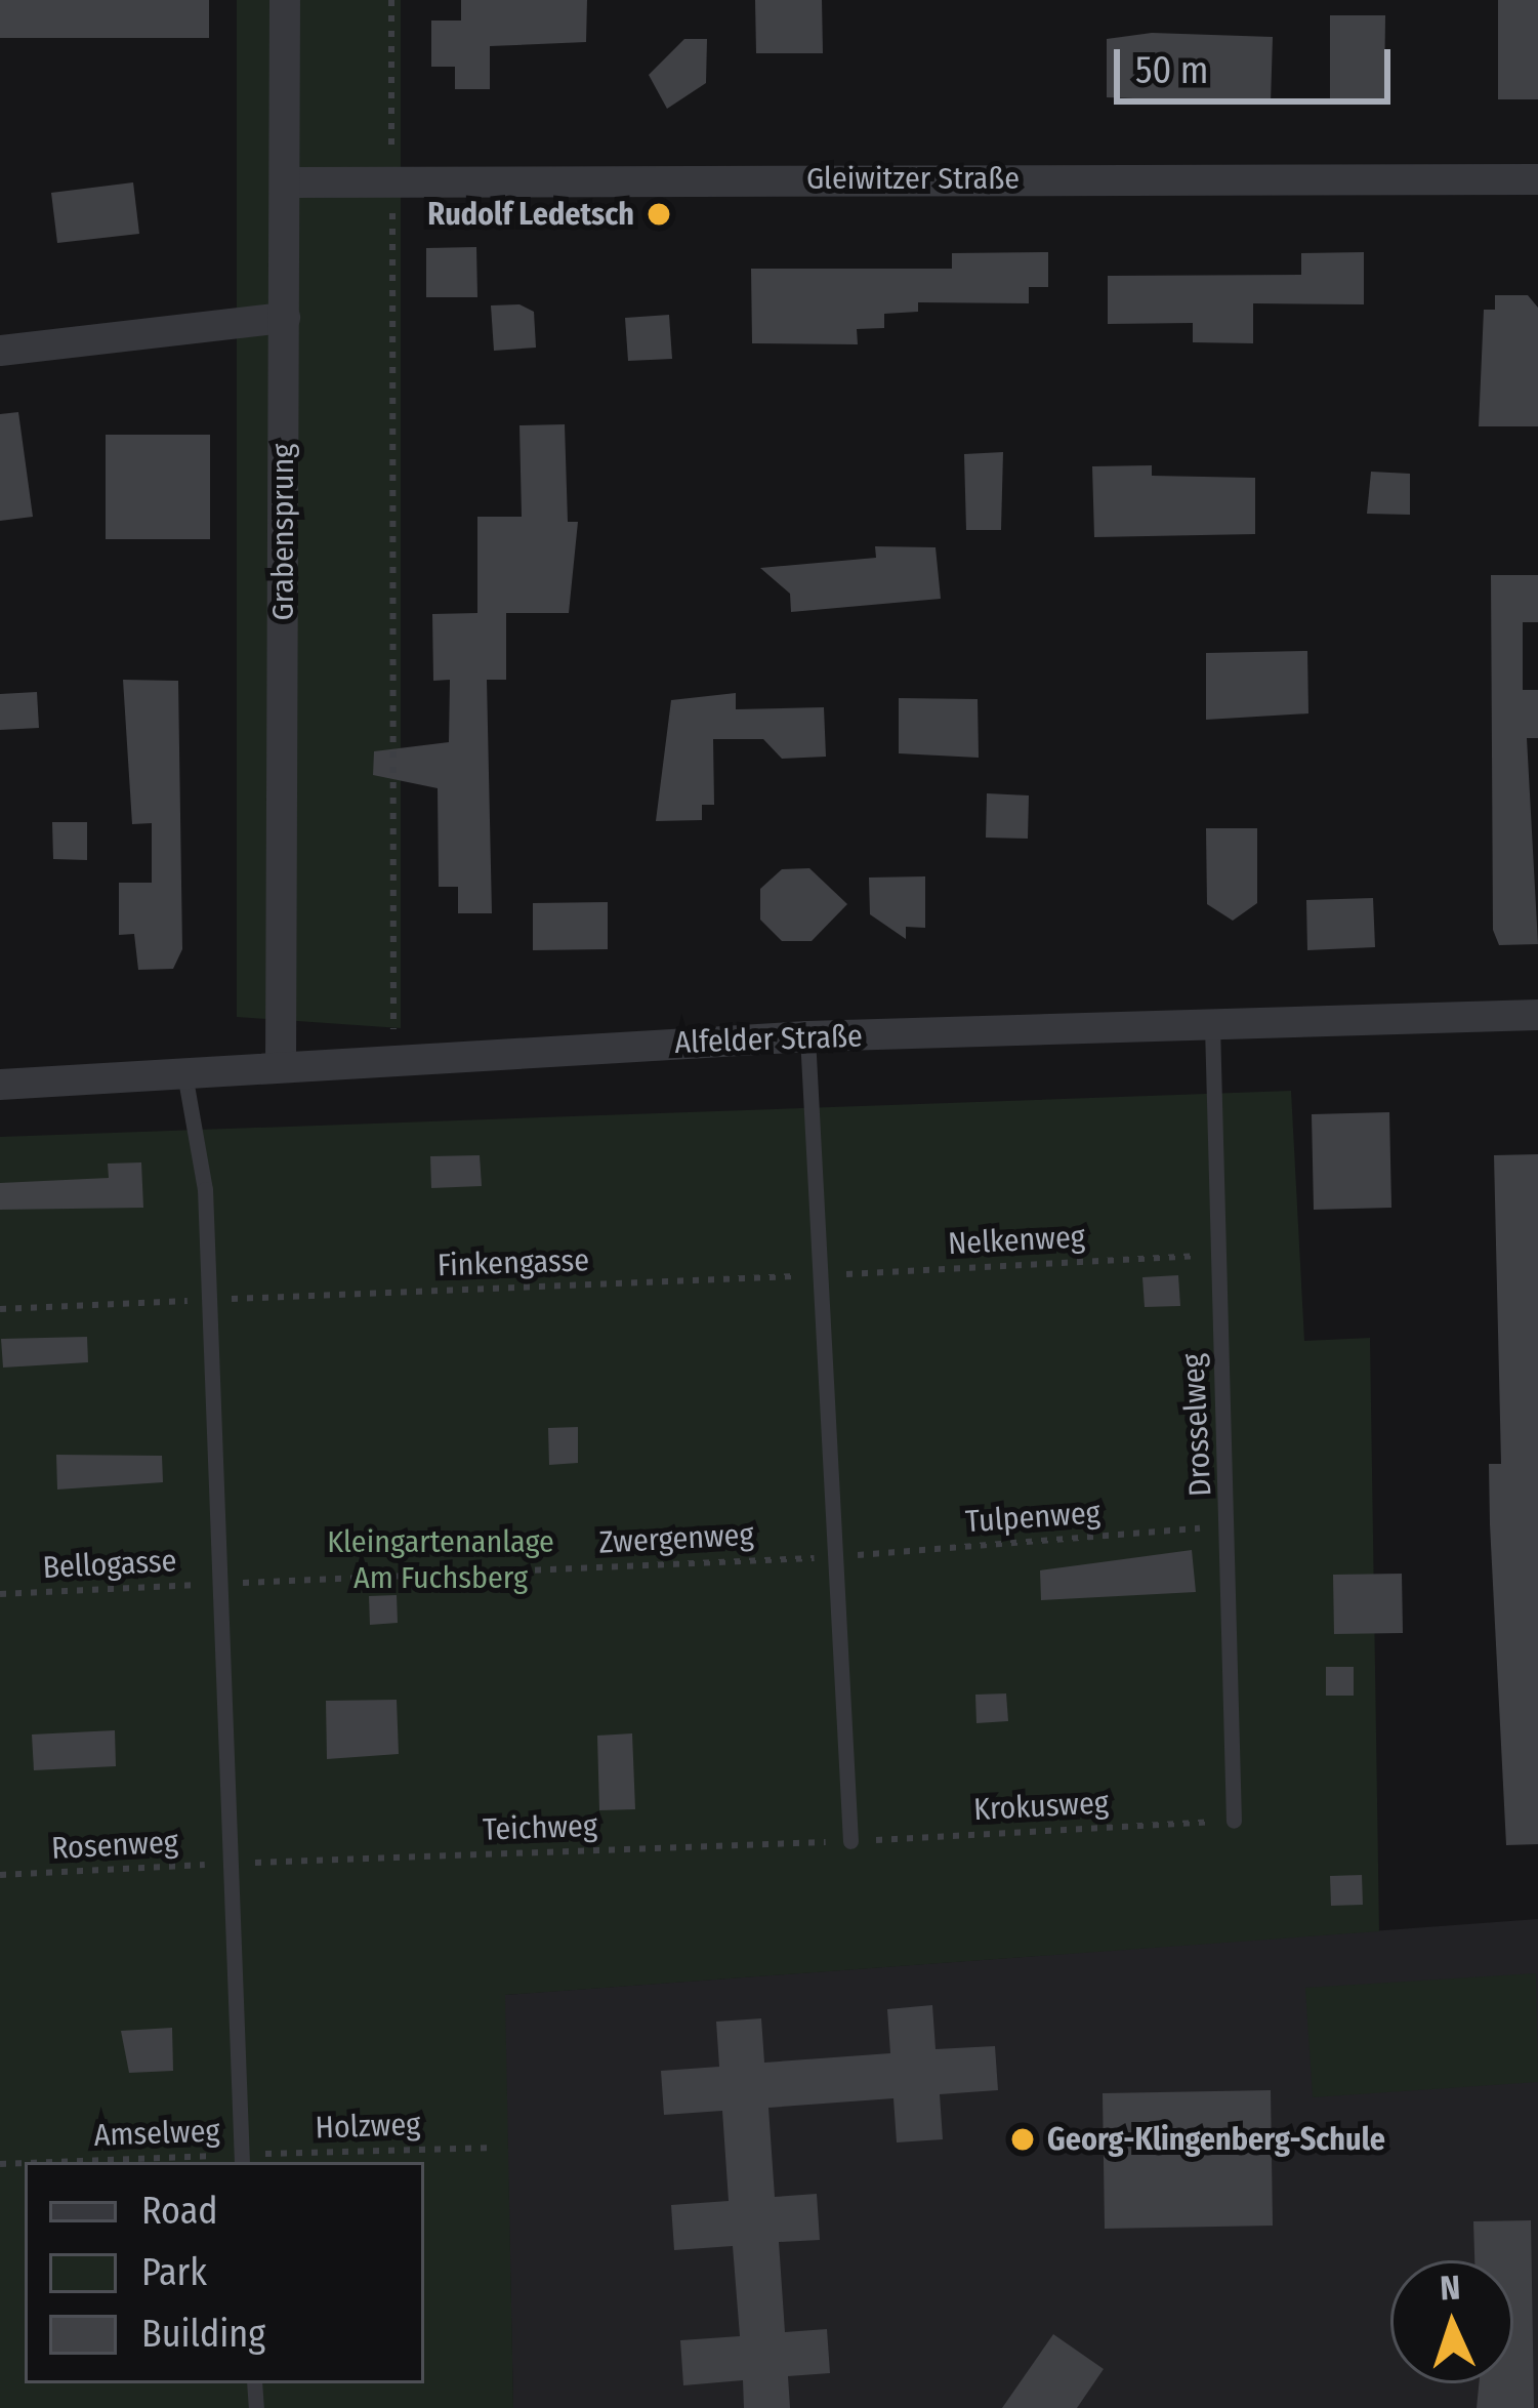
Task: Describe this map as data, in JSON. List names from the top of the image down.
{
  "streets": {
    "street": ["Gleiwitzer Straße", "Grabensprung", "Alfelder Straße"],
    "lane": ["Drosselweg"],
    "path": [
      "Nelkenweg",
      "Finkengasse",
      "Tulpenweg",
      "Zwergenweg",
      "Bellogasse",
      "Krokusweg",
      "Teichweg",
      "Rosenweg",
      "Holzweg",
      "Amselweg"
    ]
  },
  "crossings": [
    ["Gleiwitzer Straße", "Grabensprung"],
    ["Grabensprung", "Alfelder Straße"],
    ["Alfelder Straße", "Drosselweg"],
    ["Nelkenweg", "Finkengasse"],
    ["Nelkenweg", "Drosselweg"],
    ["Drosselweg", "Tulpenweg"],
    ["Drosselweg", "Krokusweg"],
    ["Tulpenweg", "Zwergenweg"],
    ["Zwergenweg", "Bellogasse"],
    ["Krokusweg", "Teichweg"],
    ["Teichweg", "Rosenweg"],
    ["Holzweg", "Amselweg"]
  ],
  "parks": ["Kleingartenanlage Am Fuchsberg"],
  "places": ["Rudolf Ledetsch", "Georg-Klingenberg-Schule"],
  "legend": ["Road", "Park", "Building"],
  "scale_bar": "50 m",
  "north": "top"
}
